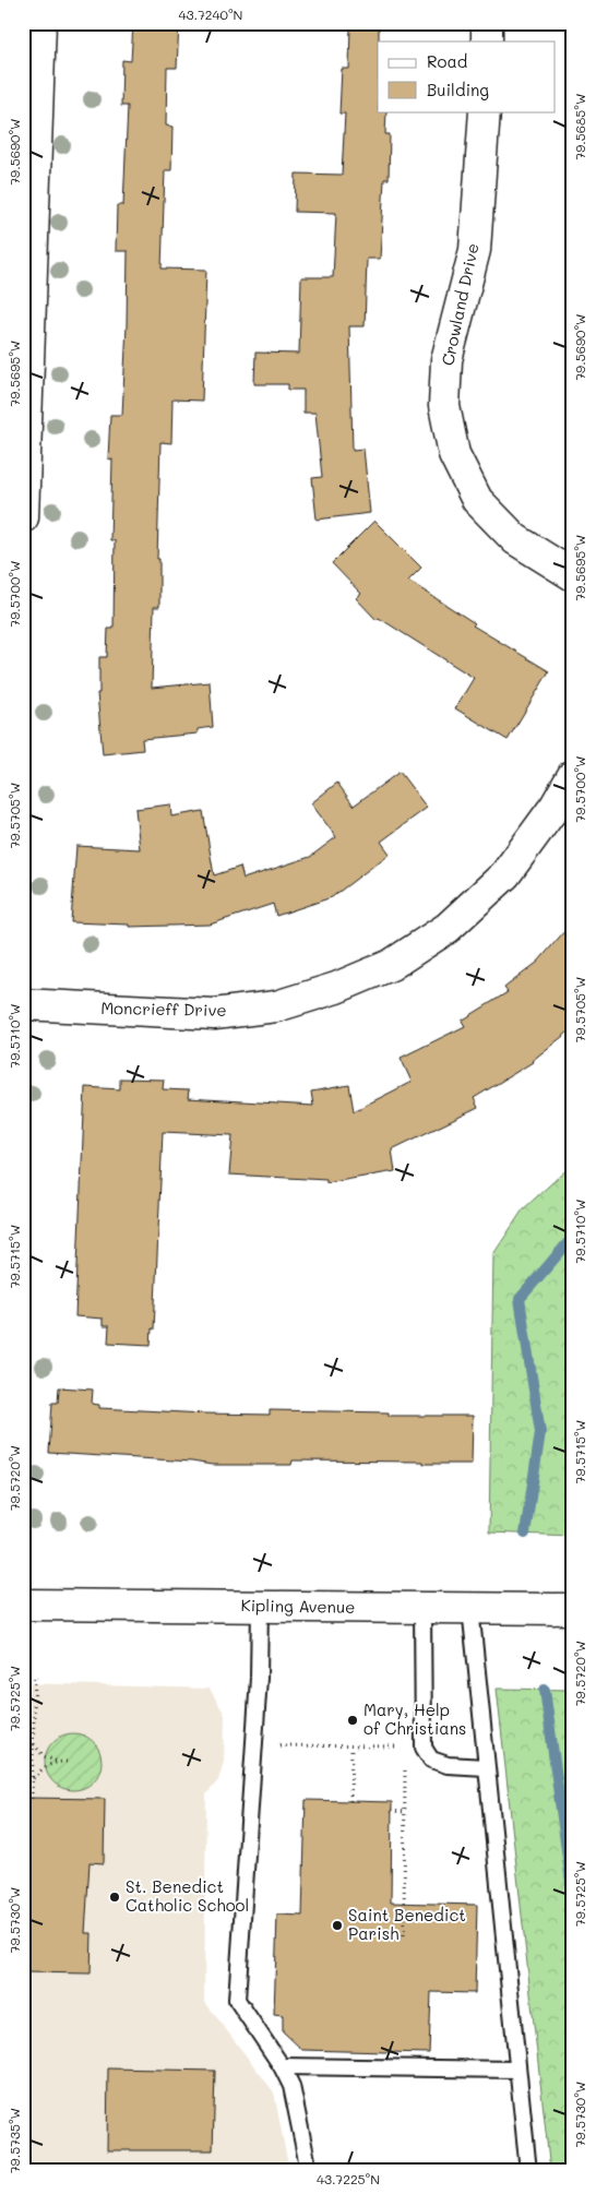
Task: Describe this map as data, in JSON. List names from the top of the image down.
{
  "streets": {
    "street": ["Crowland Drive", "Moncrieff Drive", "Kipling Avenue"]
  },
  "places": ["Mary, Help of Christians", "St. Benedict Catholic School", "Saint Benedict Parish"],
  "legend": ["Road", "Building"],
  "coordinates": [
    "43.7240°N",
    "79.5685°W",
    "79.5690°W",
    "79.5695°W",
    "79.5700°W",
    "79.5705°W",
    "79.5710°W",
    "79.5715°W",
    "79.5720°W",
    "79.5725°W",
    "79.5730°W",
    "79.5735°W",
    "43.7225°N"
  ]
}
